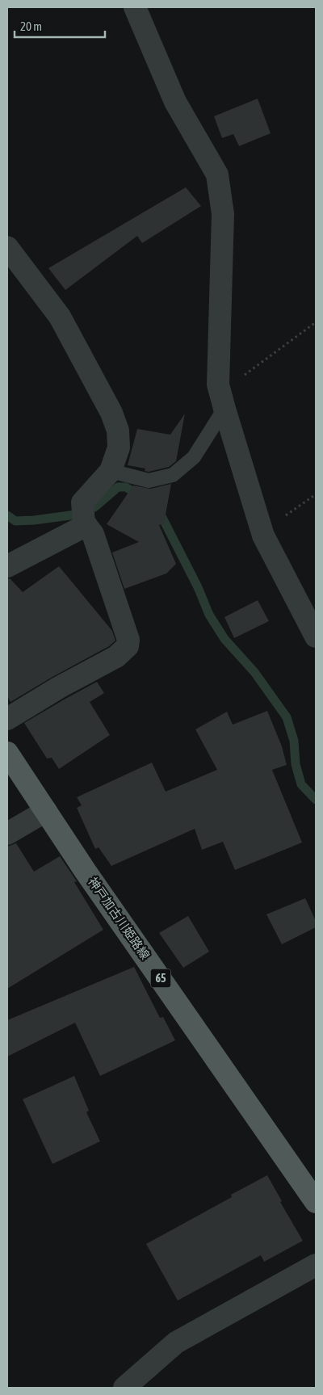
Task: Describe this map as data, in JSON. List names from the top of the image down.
{
  "streets": {
    "main road": ["神戸加古川姫路線", "65"]
  },
  "scale_bar": "20 m"
}
